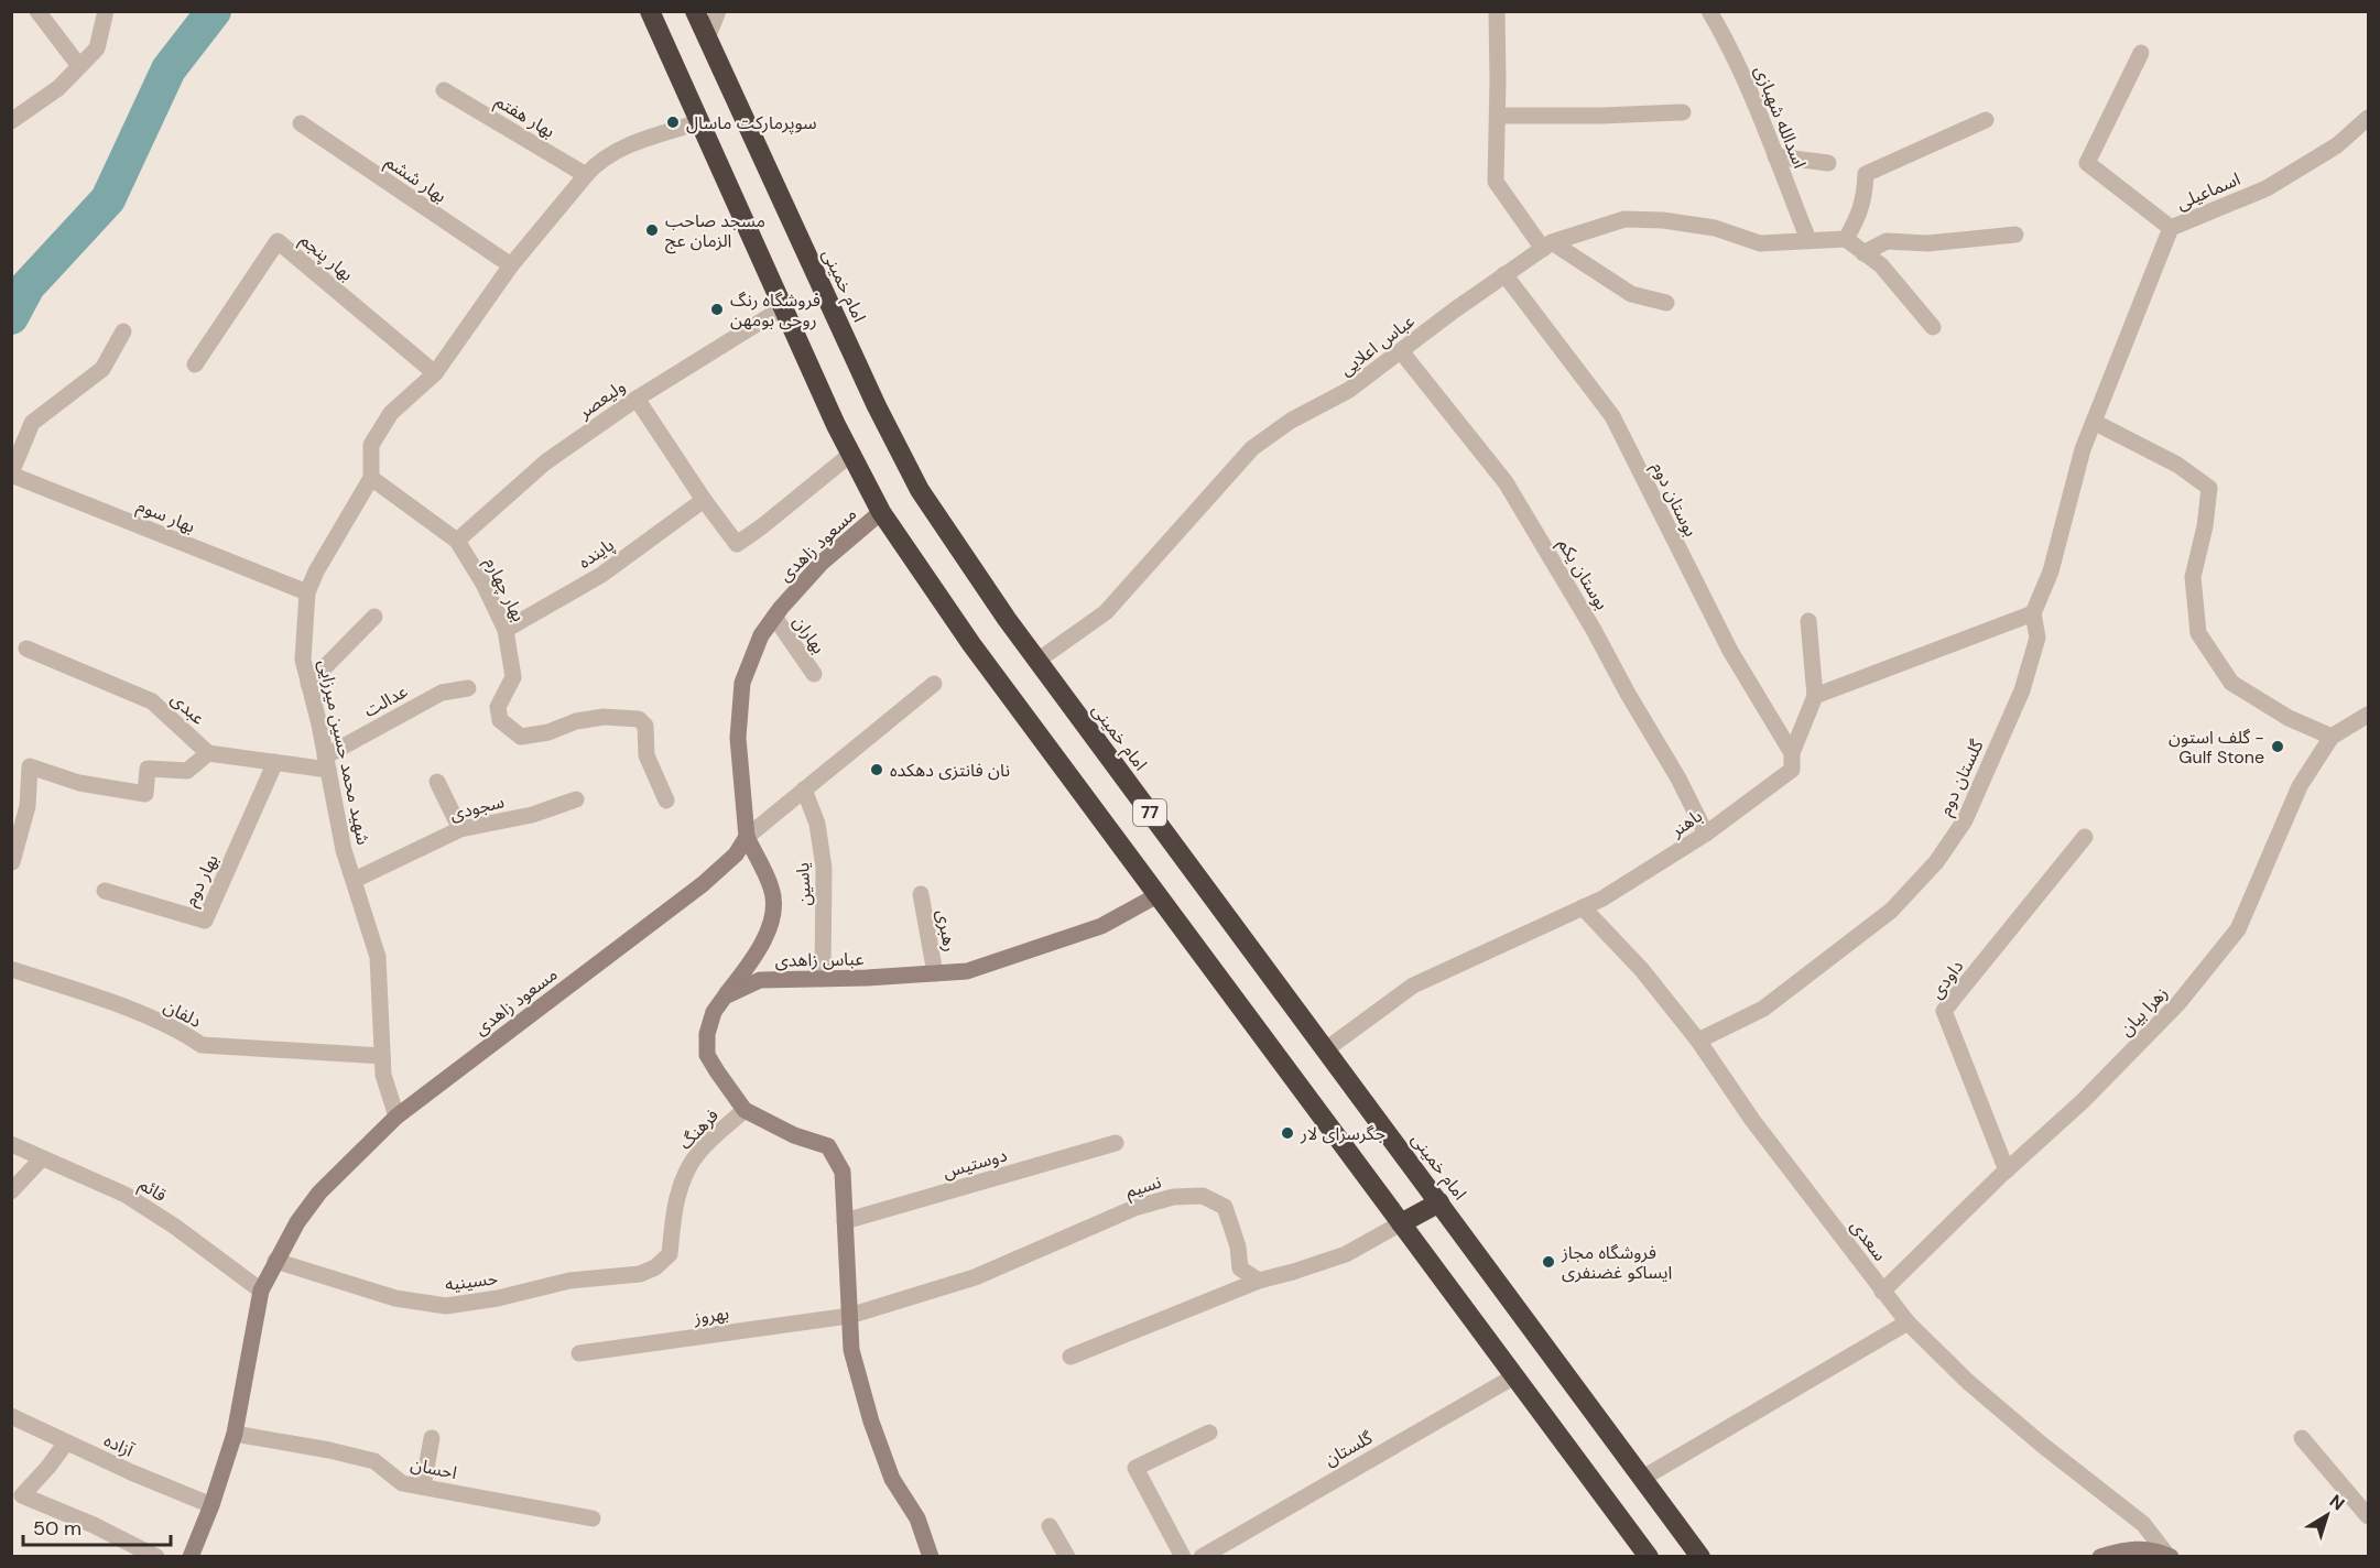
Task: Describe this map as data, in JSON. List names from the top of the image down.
{
  "streets": {
    "highway": ["امام خمینی", "77"],
    "street": [
      "بهار هفتم",
      "اسدالله شهبازی",
      "بهار ششم",
      "اسماعیلی",
      "بهار پنجم",
      "عباس اعلایی",
      "ولیعصر",
      "بوستان دوم",
      "بهار سوم",
      "مسعود زاهدی",
      "پاینده",
      "بوستان یکم",
      "بهار چهارم",
      "بهاران",
      "عدالت",
      "عبدی",
      "شهید محمد حسین میرزایی",
      "گلستان دوم",
      "سجودی",
      "باهنر",
      "بهار دوم",
      "یاسین",
      "رهبری",
      "عباس زاهدی",
      "داودی",
      "زهرا بیان",
      "دلفان",
      "فرهنگ",
      "دوستیس",
      "نسیم",
      "قائم",
      "سعدی",
      "حسینیه",
      "بهروز",
      "آزاده",
      "گلستان",
      "احسان"
    ]
  },
  "crossings": [
    ["اسدالله شهبازی", "عباس اعلایی"],
    ["اسماعیلی", "گلستان دوم"],
    ["امام خمینی", "عباس اعلایی"],
    ["امام خمینی", "باهنر"],
    ["عباس اعلایی", "بوستان دوم"],
    ["عباس اعلایی", "بوستان یکم"],
    ["ولیعصر", "بهار چهارم"],
    ["ولیعصر", "77"],
    ["بوستان دوم", "باهنر"],
    ["بهار سوم", "شهید محمد حسین میرزایی"],
    ["مسعود زاهدی", "بهاران"],
    ["مسعود زاهدی", "شهید محمد حسین میرزایی"],
    ["مسعود زاهدی", "77"],
    ["مسعود زاهدی", "قائم"],
    ["مسعود زاهدی", "حسینیه"],
    ["مسعود زاهدی", "آزاده"],
    ["مسعود زاهدی", "احسان"],
    ["پاینده", "بهار چهارم"],
    ["بوستان یکم", "باهنر"],
    ["بهار چهارم", "شهید محمد حسین میرزایی"],
    ["عدالت", "شهید محمد حسین میرزایی"],
    ["شهید محمد حسین میرزایی", "سجودی"],
    ["شهید محمد حسین میرزایی", "دلفان"],
    ["گلستان دوم", "سعدی"],
    ["77", "عباس زاهدی"],
    ["77", "گلستان"],
    ["باهنر", "سعدی"],
    ["یاسین", "عباس زاهدی"],
    ["رهبری", "عباس زاهدی"],
    ["داودی", "زهرا بیان"],
    ["زهرا بیان", "سعدی"],
    ["فرهنگ", "حسینیه"],
    ["نسیم", "بهروز"]
  ],
  "places": [
    "سوپرمارکت ماسال",
    "مسجد صاحب الزمان عج",
    "فروشگاه رنگ روحی بومهن",
    "گلف استون - Gulf Stone",
    "نان فانتزی دهکده",
    "جگرسرای لار",
    "فروشگاه مجاز ایساکو غضنفری"
  ],
  "scale_bar": "50 m",
  "north": "top right"
}
